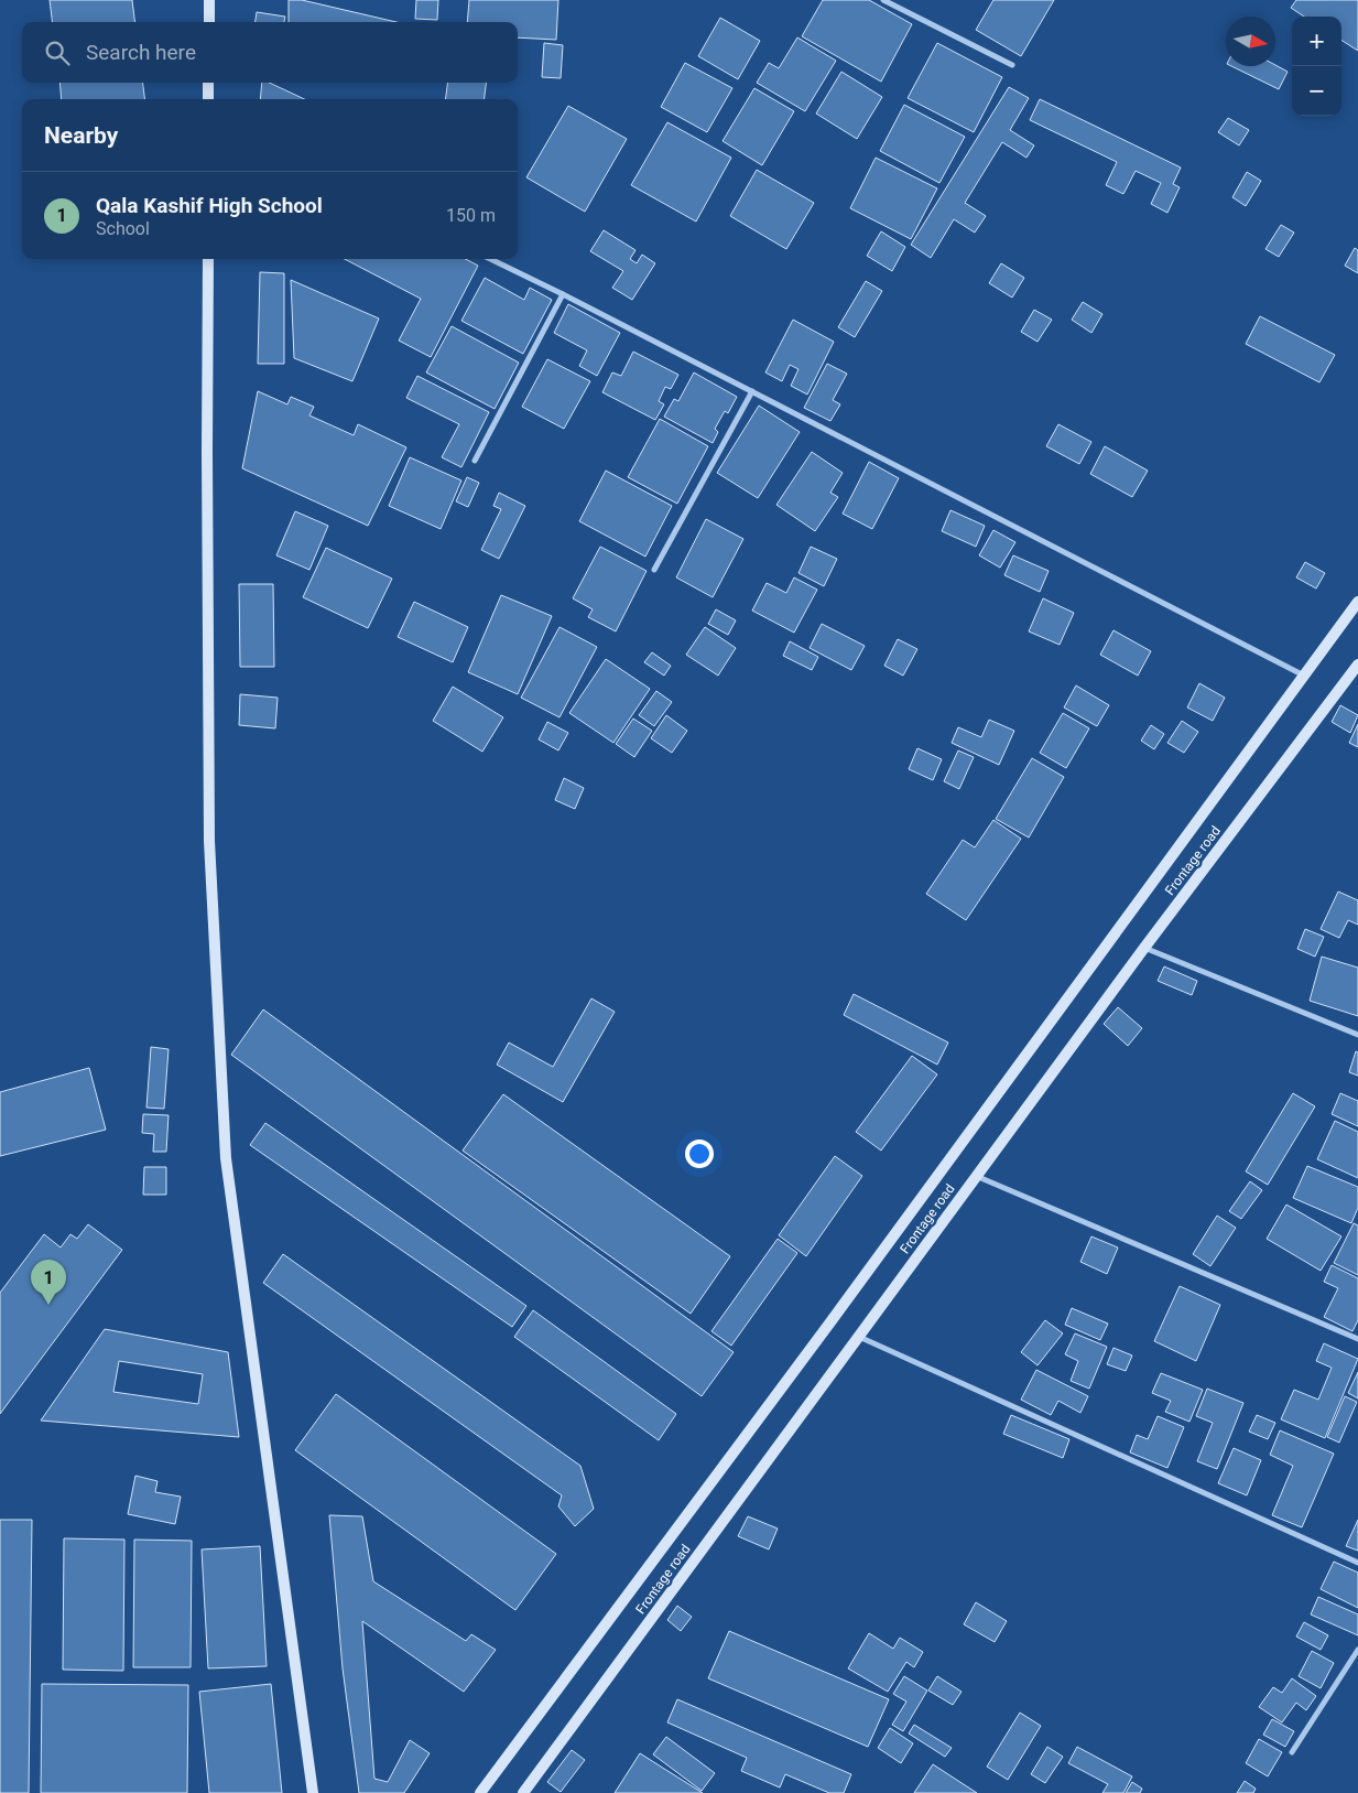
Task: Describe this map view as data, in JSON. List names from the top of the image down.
{
  "streets": {
    "main road": ["Frontage road"]
  },
  "north": "right",
  "page": {
    "map_buttons": ["+", "−"],
    "search": "Search here",
    "heading": "Nearby",
    "list": [
      {
        "mark": "1",
        "name": "Qala Kashif High School",
        "note": "School",
        "value": "150 m"
      }
    ],
    "pins": "1"
  }
}
